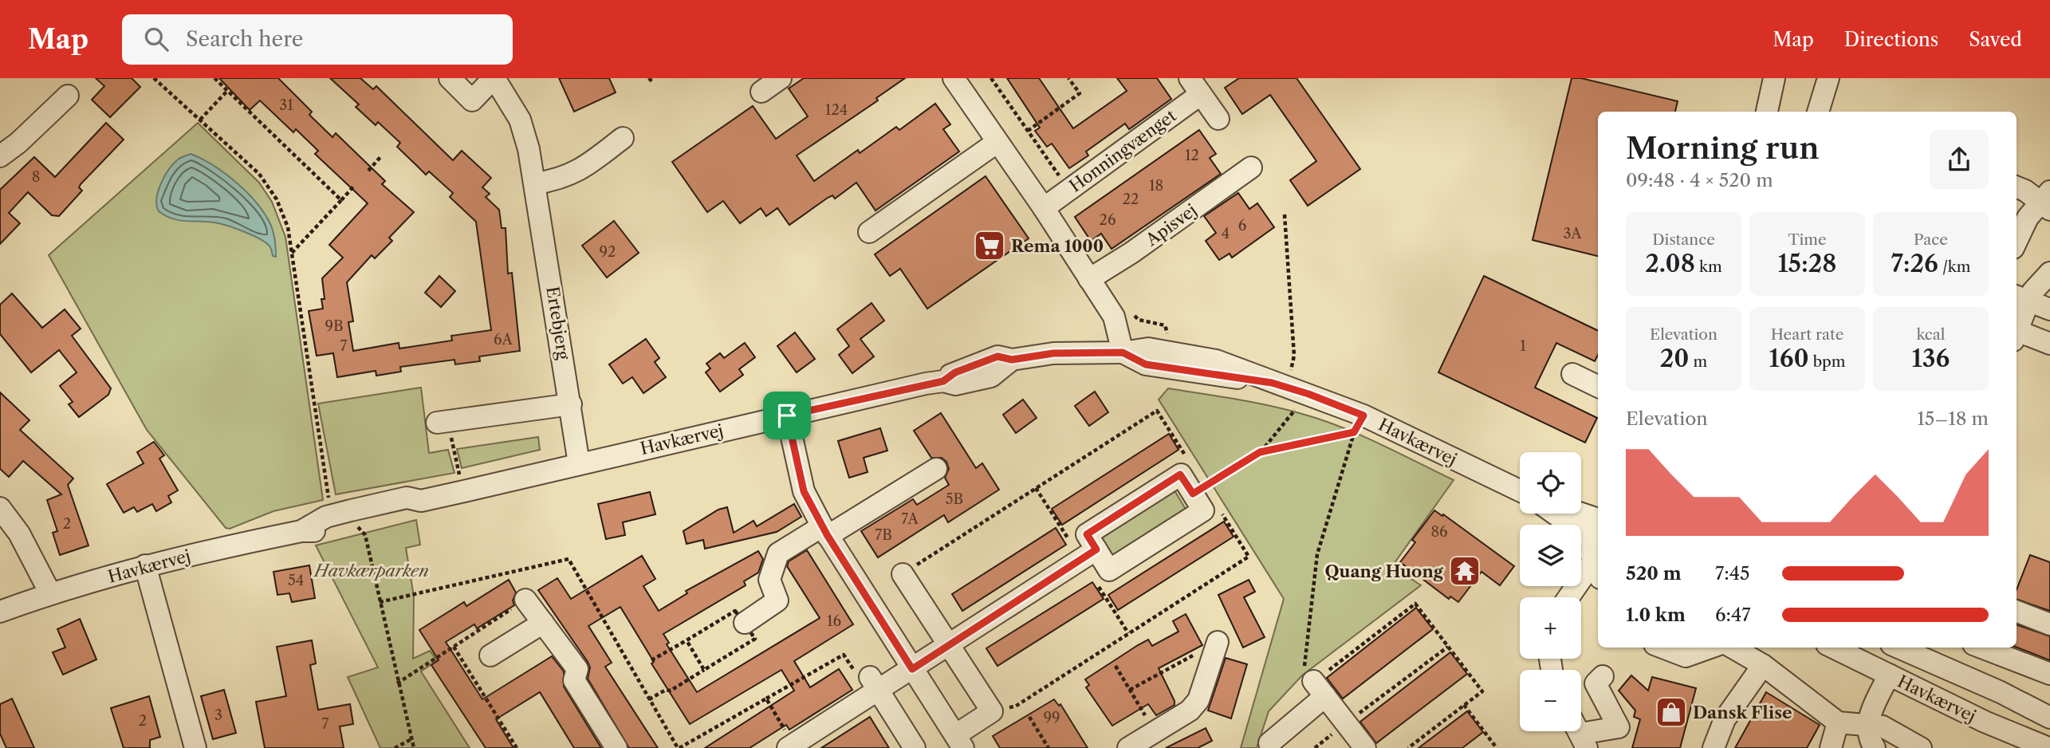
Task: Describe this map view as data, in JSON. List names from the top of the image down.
{
  "streets": {
    "street": [
      "Honningvænget",
      "Apisvej",
      "Ertebjerg",
      "Havkærvej"
    ]
  },
  "crossings": [
    ["Ertebjerg", "Havkærvej"]
  ],
  "parks": ["Havkærparken"],
  "places": {
    "supermarket": ["Rema 1000"],
    "temple": ["Quang Huong"],
    "shop": ["Dansk Flise"]
  },
  "house_numbers": [
    "31",
    "124",
    "12",
    "8",
    "18",
    "22",
    "26",
    "6",
    "4",
    "3A",
    "92",
    "9B",
    "6A",
    "7",
    "1",
    "5B",
    "7A",
    "2",
    "86",
    "7B",
    "54",
    "16",
    "3",
    "99",
    "2",
    "7"
  ],
  "page": {
    "header": "Map",
    "search": "Search here",
    "nav": ["Map", "Directions", "Saved"],
    "heading": ["Morning run", "09:48 · 4 × 520 m"],
    "stats": [
      ["Distance", "2.08 km"],
      ["Time", "15:28"],
      ["Pace", "7:26 /km"],
      ["Elevation", "20 m"],
      ["Heart rate", "160 bpm"],
      ["kcal", "136"]
    ],
    "chart": ["Elevation", "15–18 m"],
    "map_buttons": ["+", "−"],
    "list": [
      {
        "name": "520 m",
        "note": "7:45"
      },
      {
        "name": "1.0 km",
        "note": "6:47"
      }
    ]
  }
}
